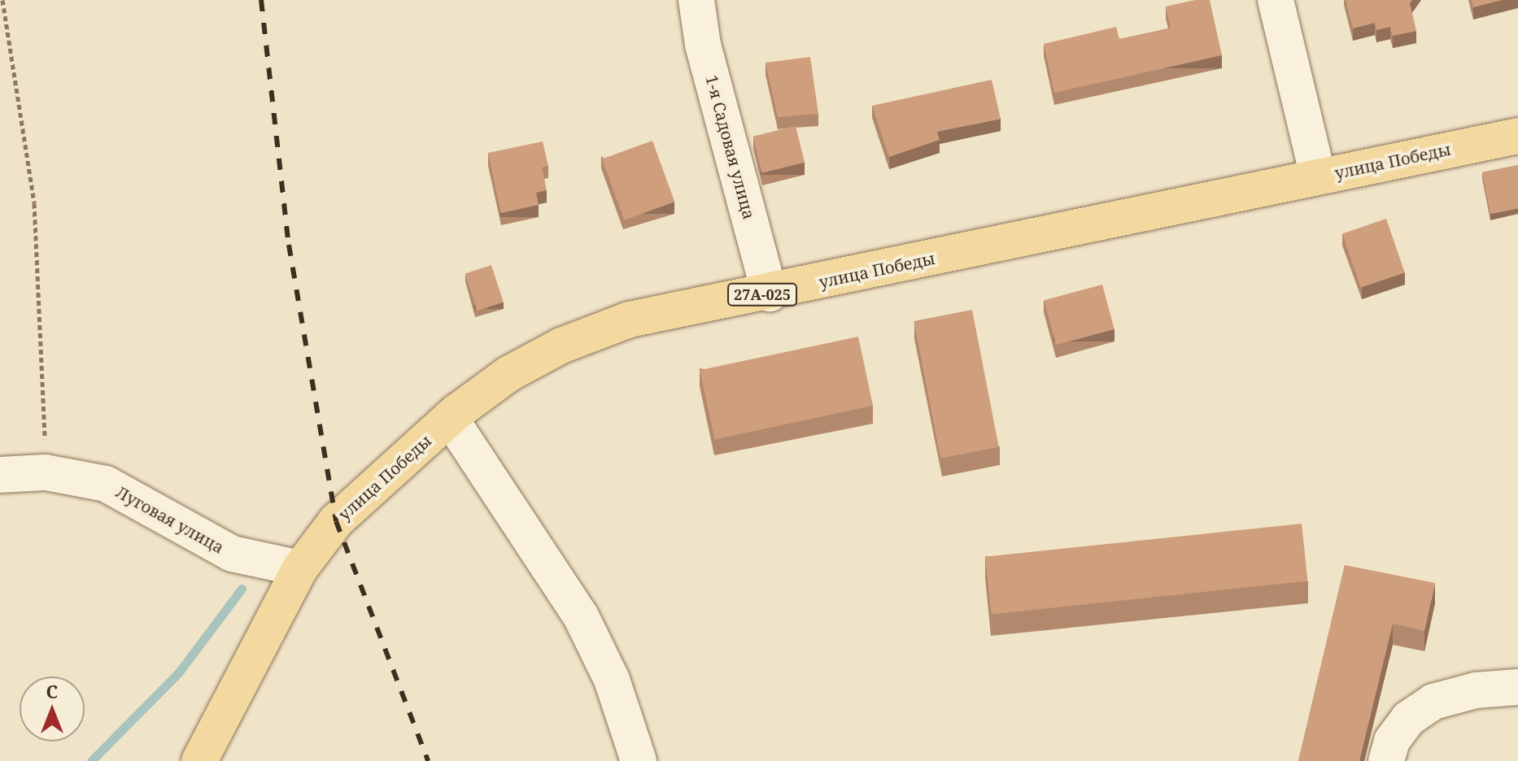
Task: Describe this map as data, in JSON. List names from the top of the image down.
{
  "streets": {
    "main road": ["улица Победы", "27А-025"],
    "street": ["1-я Садовая улица", "Луговая улица"]
  },
  "crossings": [
    ["1-я Садовая улица", "улица Победы"],
    ["улица Победы", "Луговая улица"]
  ],
  "north": "top"
}
